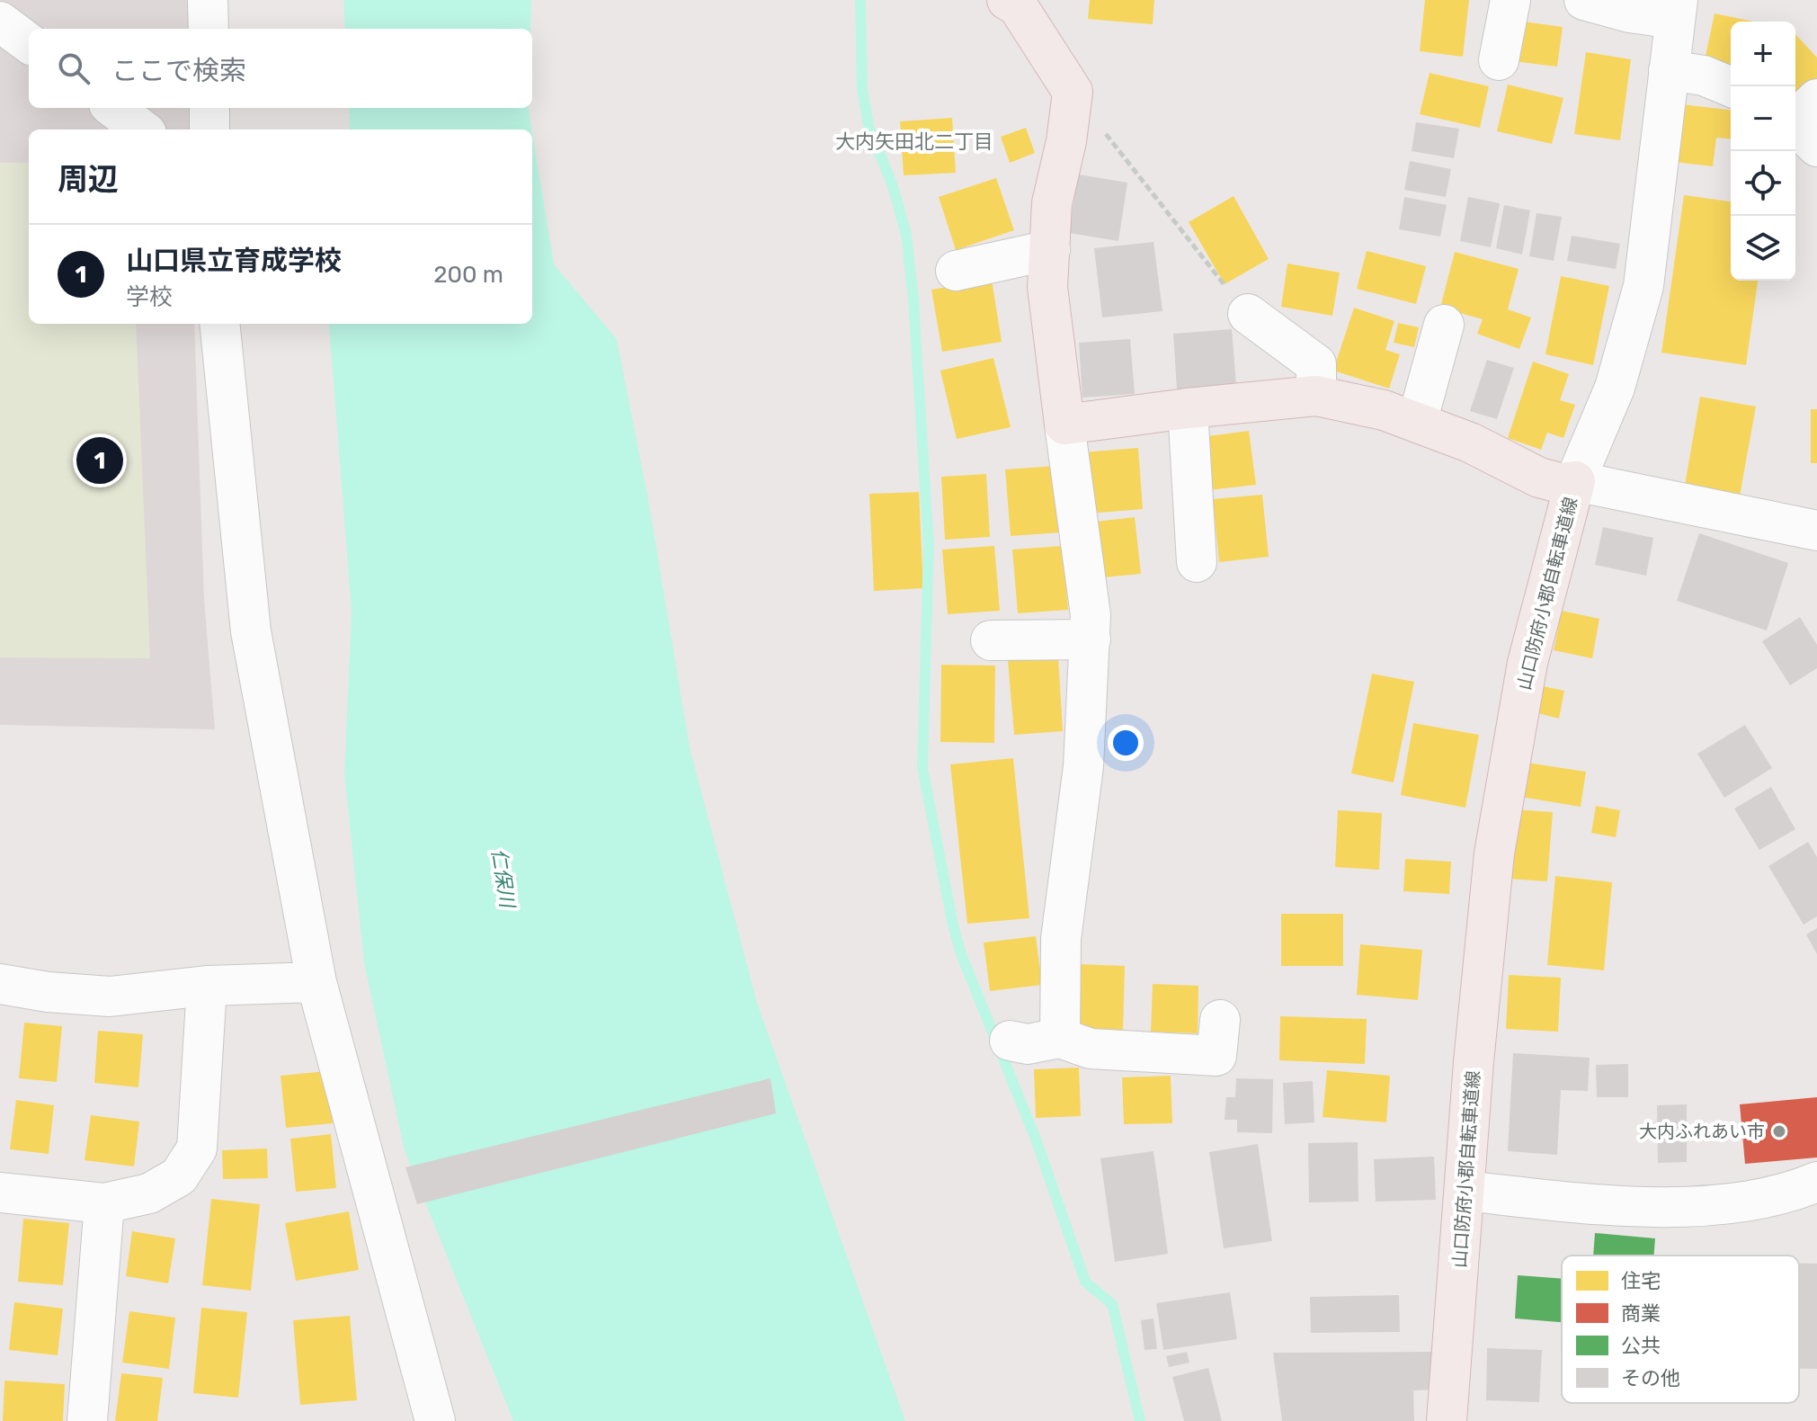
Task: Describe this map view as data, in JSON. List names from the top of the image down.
{
  "streets": {
    "main road": ["山口防府小郡自転車道線"]
  },
  "districts": ["大内矢田北二丁目"],
  "water": ["仁保川"],
  "places": ["大内ふれあい市"],
  "legend": [
    "住宅",
    "商業",
    "公共",
    "その他"
  ],
  "page": {
    "map_buttons": ["+", "−"],
    "search": "ここで検索",
    "heading": "周辺",
    "list": [
      {
        "mark": "1",
        "name": "山口県立育成学校",
        "note": "学校",
        "value": "200 m"
      }
    ],
    "pins": "1"
  }
}
